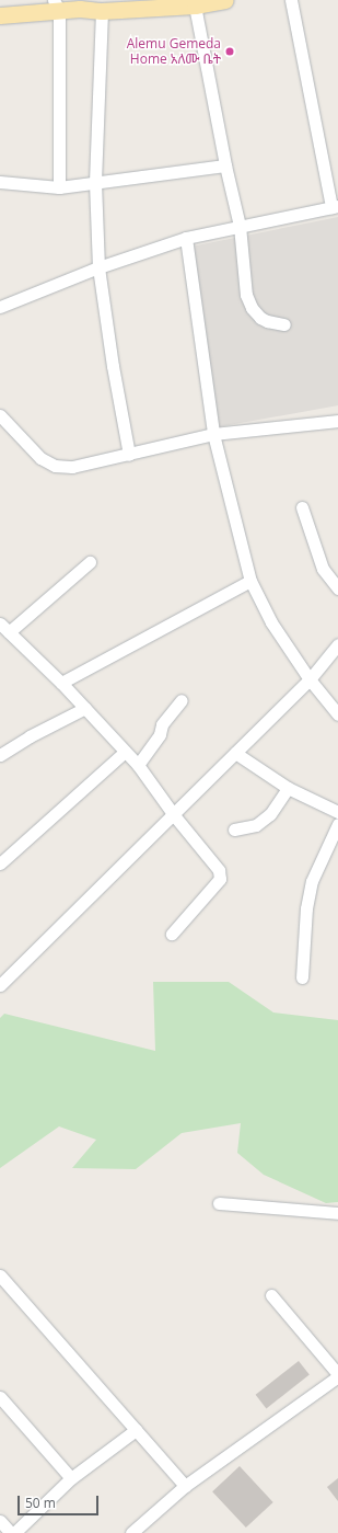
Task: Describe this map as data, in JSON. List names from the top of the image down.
{
  "places": ["Alemu Gemeda Home አለሙ ቤት"],
  "scale_bar": "50 m"
}
